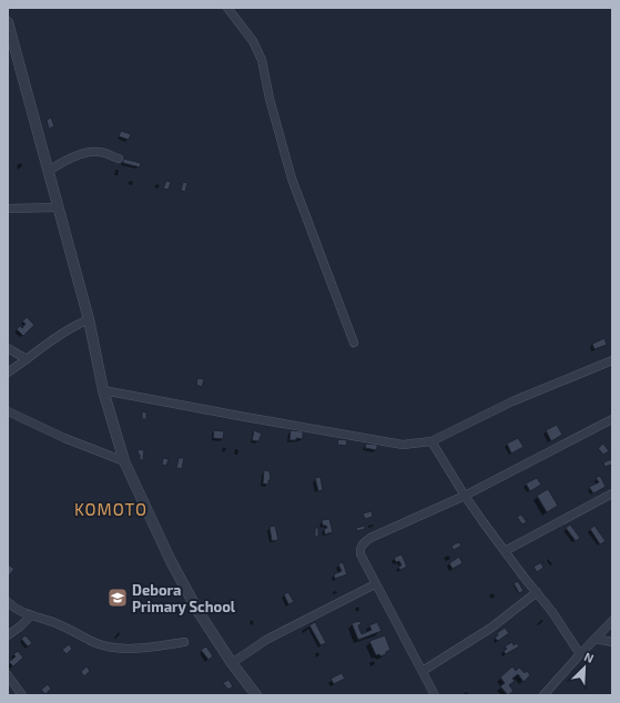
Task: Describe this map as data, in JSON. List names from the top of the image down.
{
  "districts": ["KOMOTO"],
  "places": {
    "school or university": ["Debora Primary School"]
  },
  "north": "top right"
}
